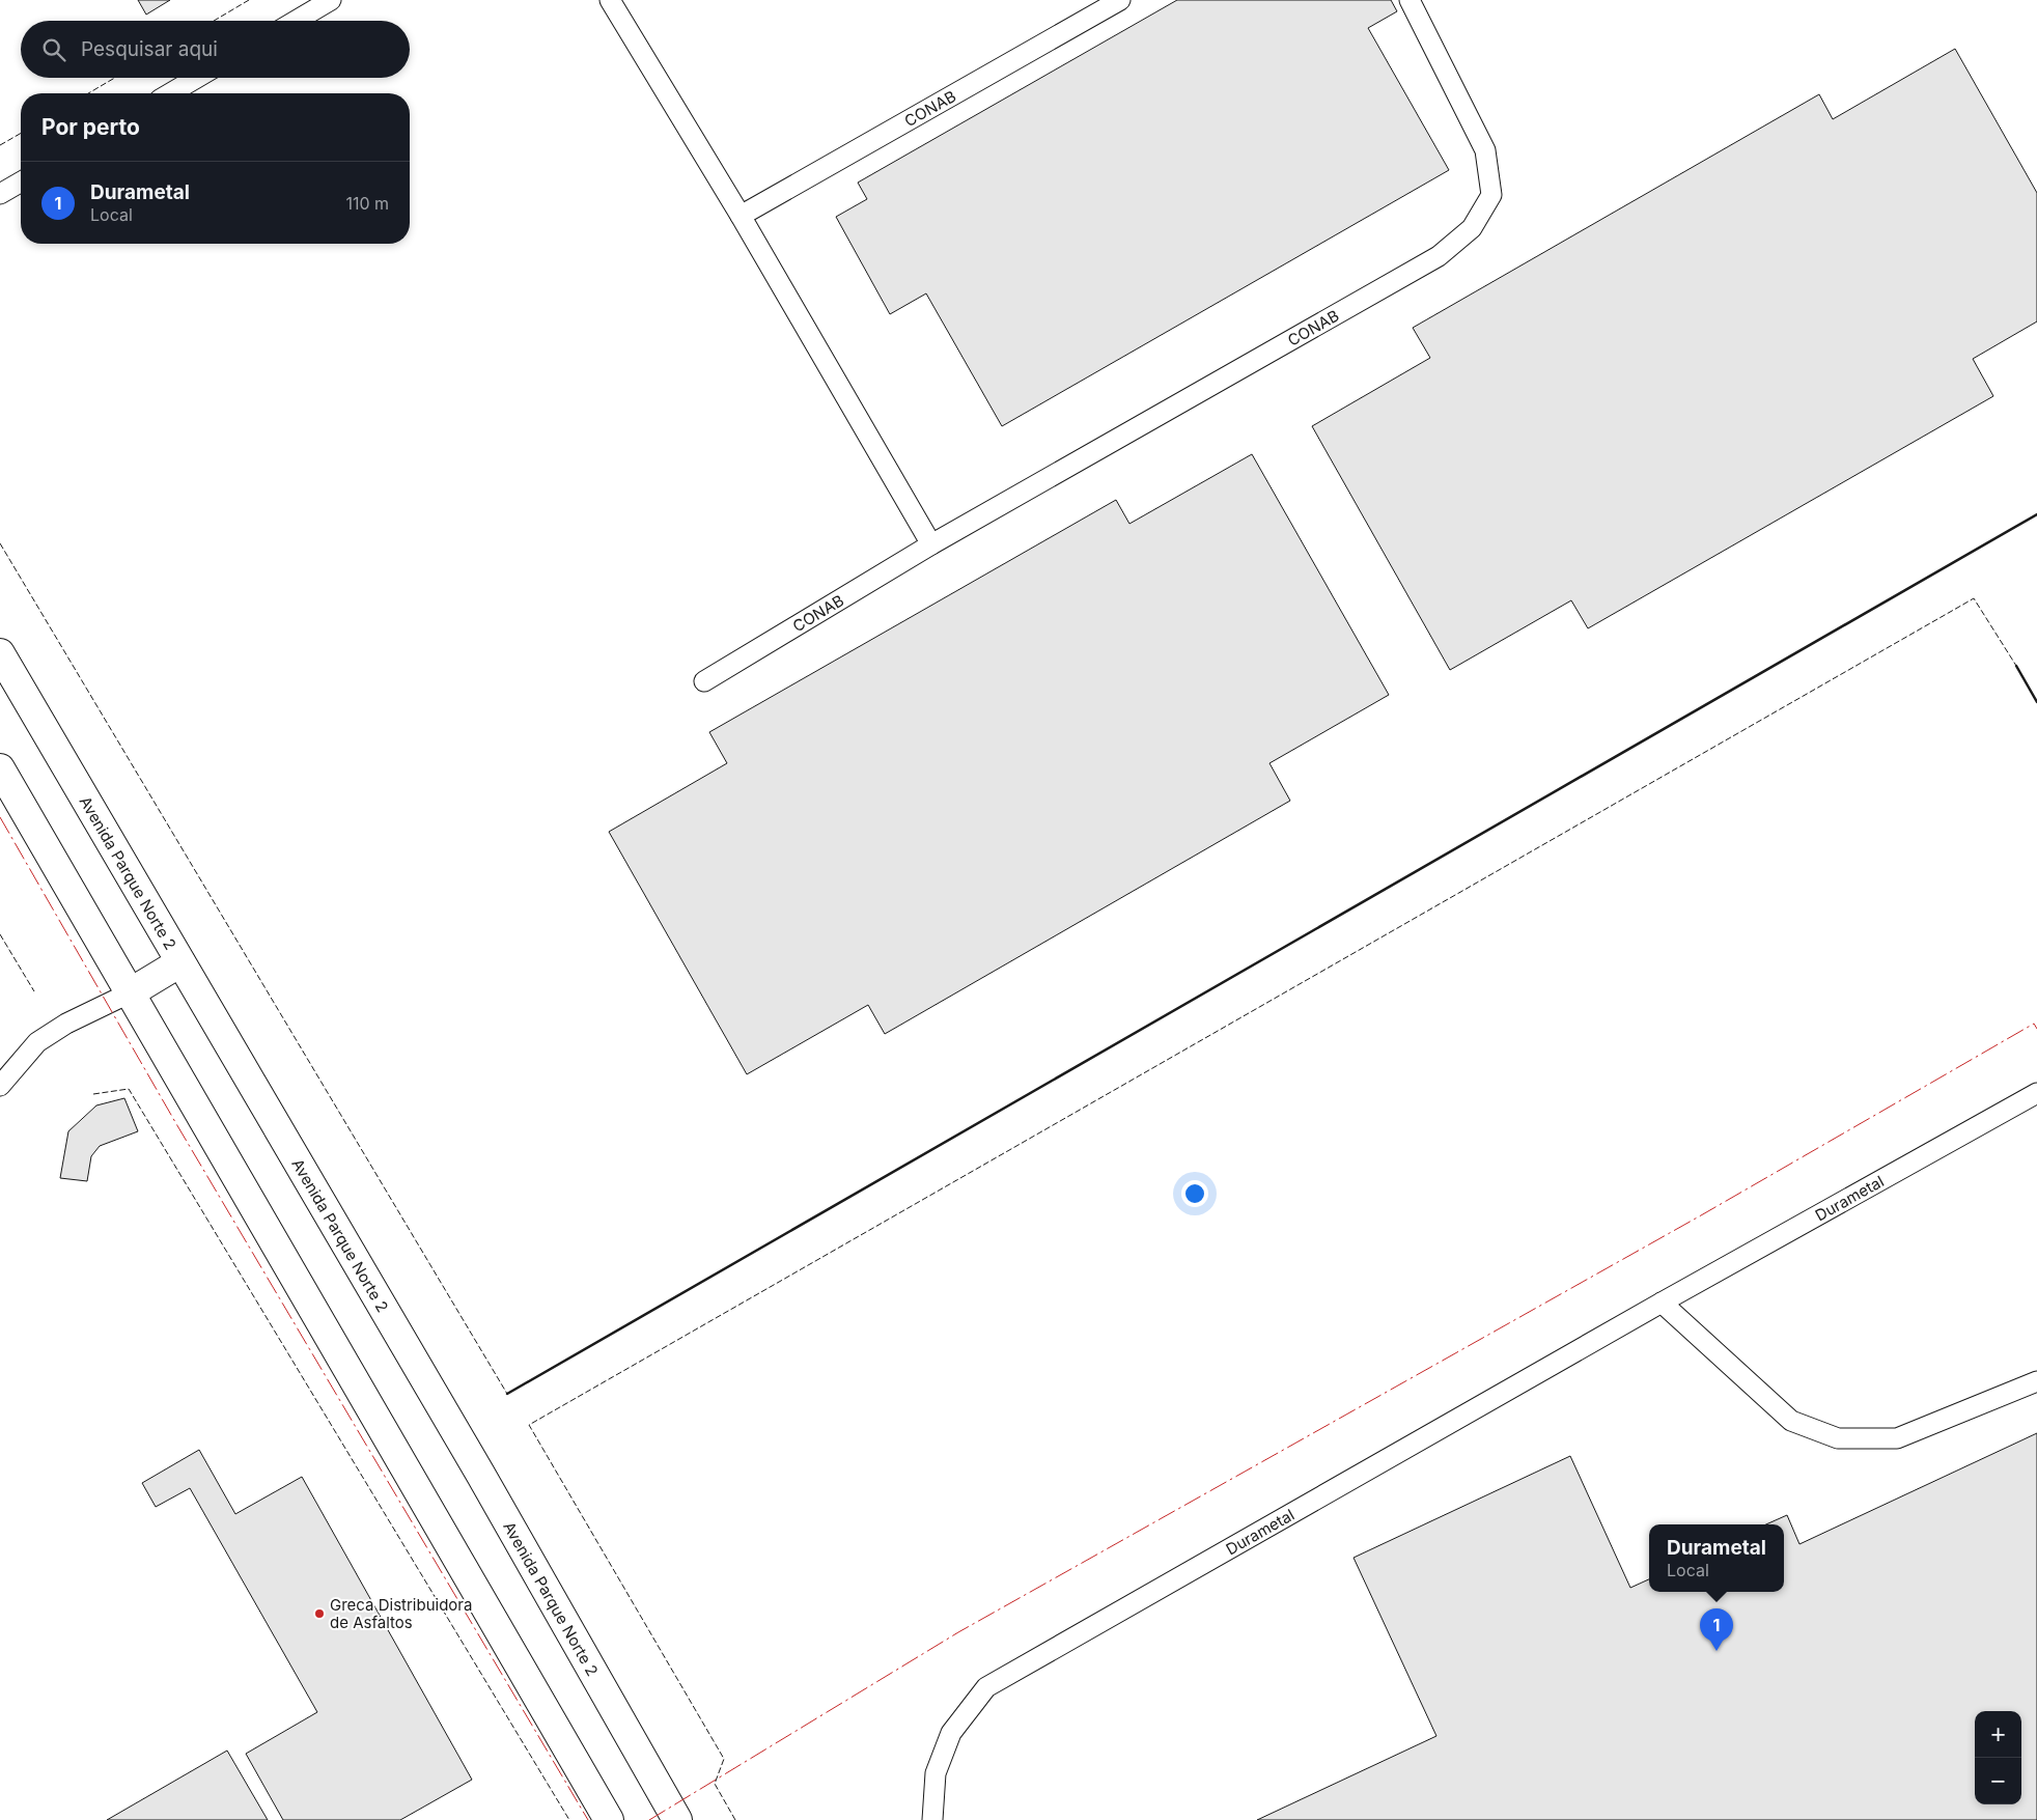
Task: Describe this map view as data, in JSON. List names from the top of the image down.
{
  "streets": {
    "street": ["Avenida Parque Norte 2"],
    "lane": ["CONAB", "Durametal"]
  },
  "places": ["Greca Distribuidora de Asfaltos"],
  "page": {
    "search": "Pesquisar aqui",
    "heading": "Por perto",
    "list": [
      {
        "mark": "1",
        "name": "Durametal",
        "note": "Local",
        "value": "110 m"
      }
    ],
    "popup": ["Durametal", "Local"],
    "pins": "1",
    "map_buttons": ["+", "−"]
  }
}
